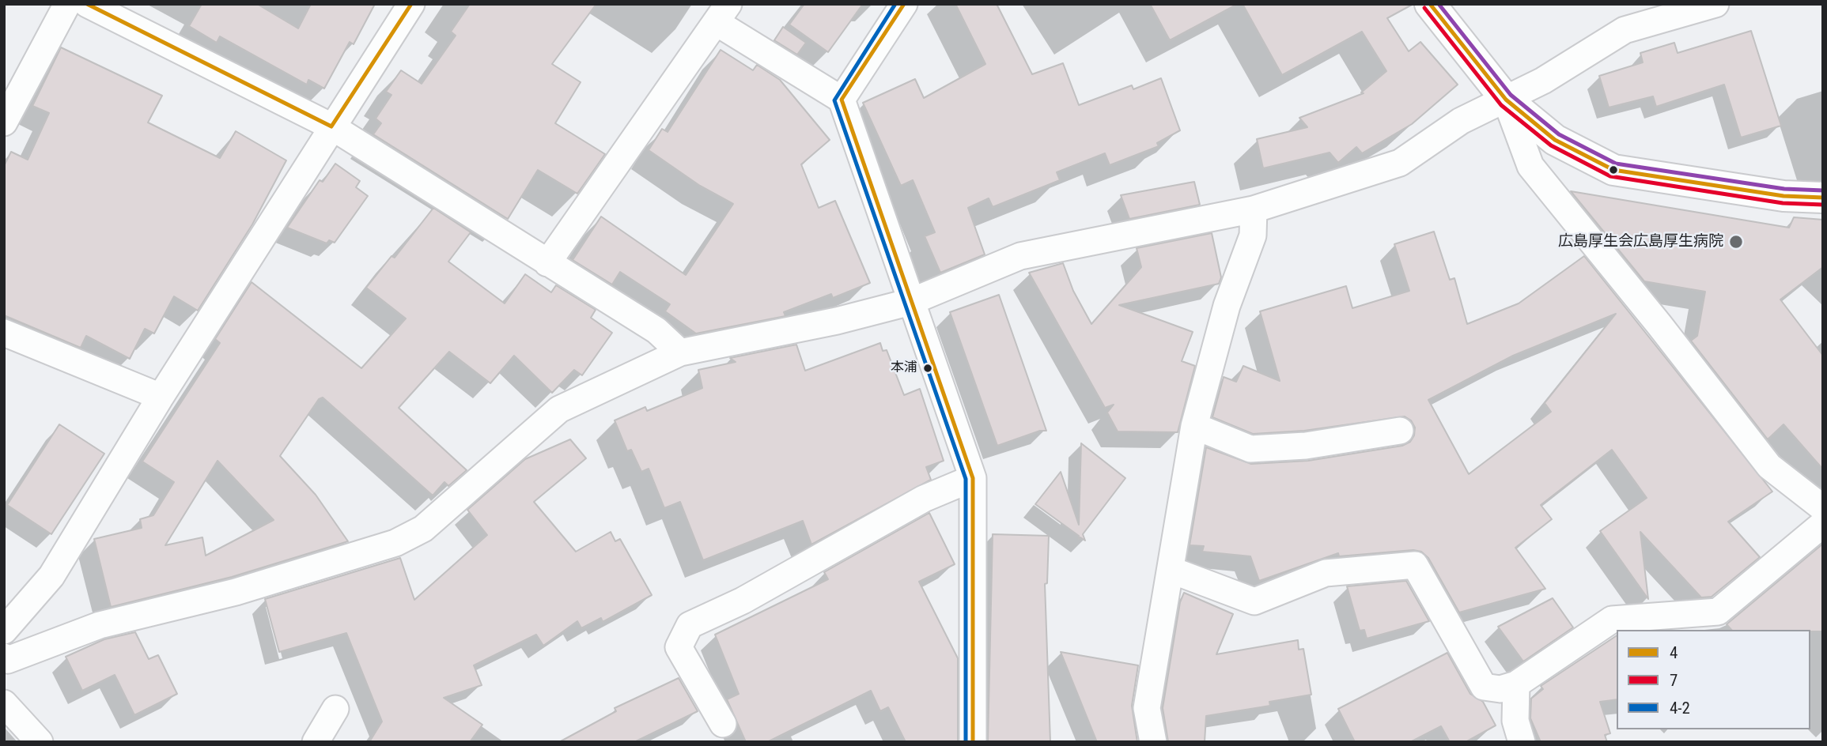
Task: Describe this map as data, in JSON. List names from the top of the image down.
{
  "places": ["広島厚生会広島厚生病院", "本浦"],
  "lines": ["transit line 4", "transit line 4-2", "transit line 7"],
  "legend": ["4", "7", "4-2"]
}
